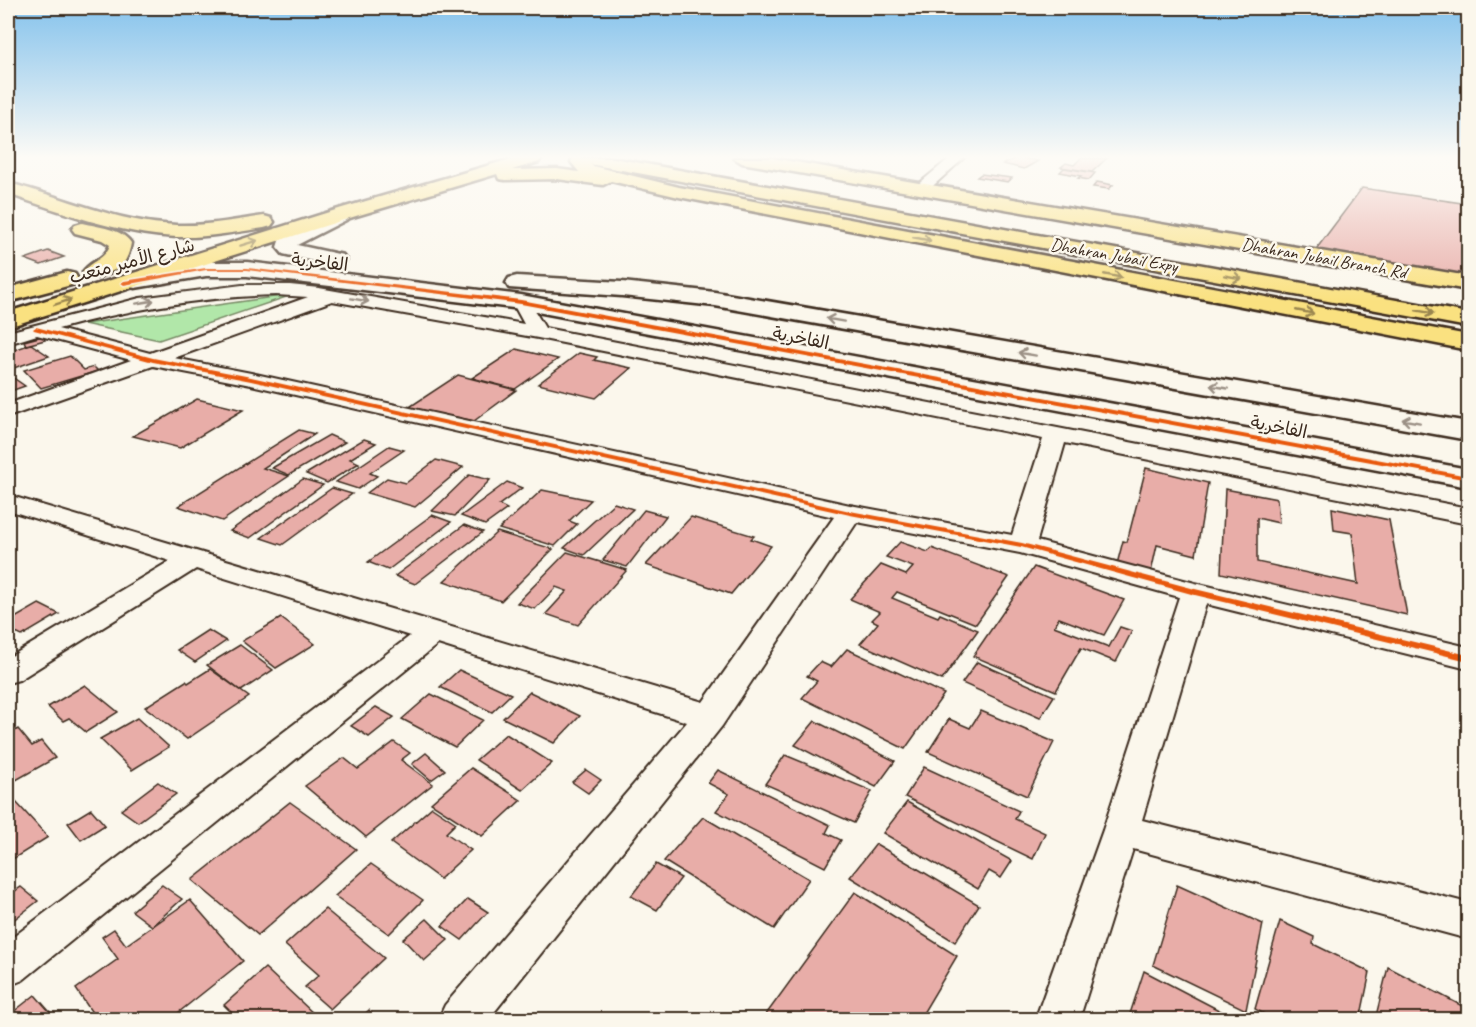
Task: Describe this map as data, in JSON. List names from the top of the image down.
{
  "streets": {
    "main road": ["Dhahran Jubail Expy", "Dhahran Jubail Branch Rd", "شارع الأمير متعب"],
    "street": ["الفاخرية"]
  },
  "crossings": [
    ["شارع الأمير متعب", "الفاخرية"]
  ]
}
